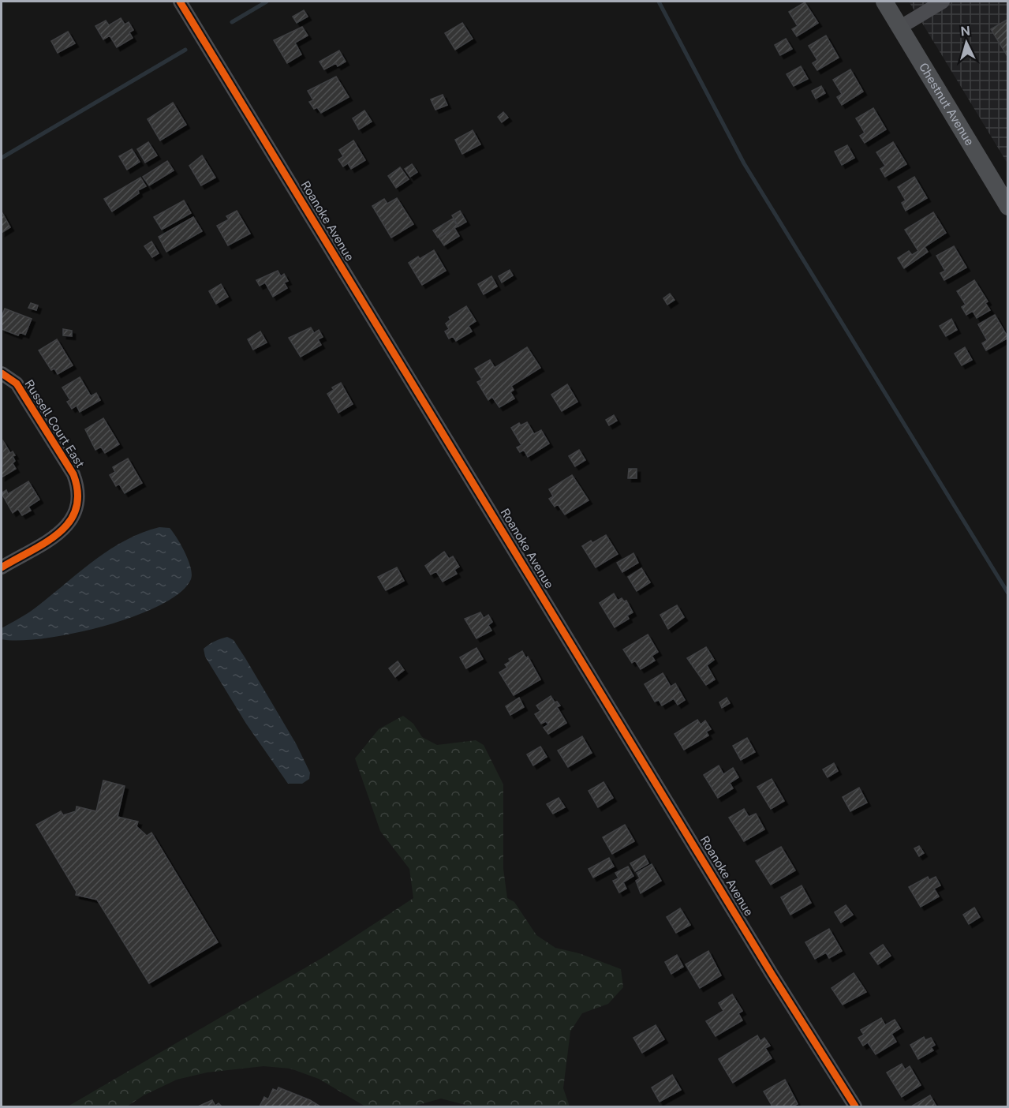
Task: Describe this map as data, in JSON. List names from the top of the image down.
{
  "streets": {
    "main road": ["Chestnut Avenue"],
    "street": ["Roanoke Avenue", "Russell Court East"]
  },
  "north": "top"
}
